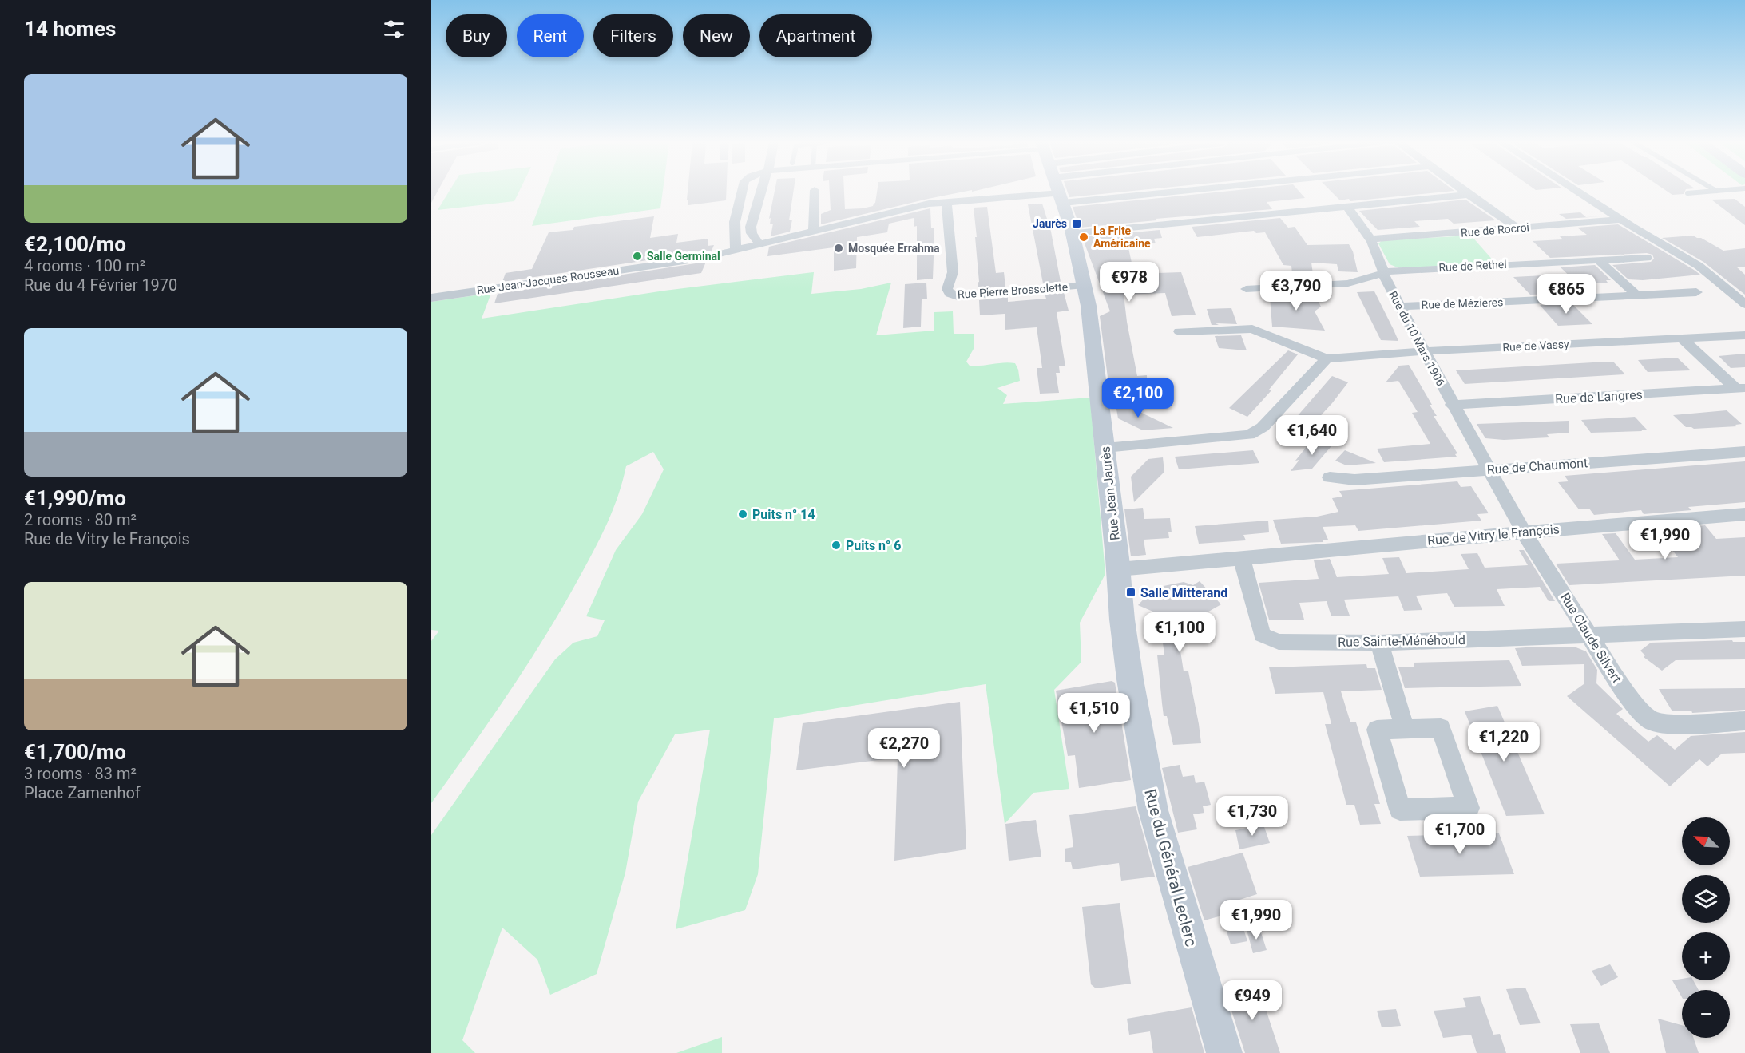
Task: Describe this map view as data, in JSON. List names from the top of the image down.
{
  "streets": {
    "street": [
      "Rue de Rocroi",
      "Rue de Rethel",
      "Rue Jean-Jacques Rousseau",
      "Rue Pierre Brossolette",
      "Rue de Mézieres",
      "Rue du 10 Mars 1906",
      "Rue de Vassy",
      "Rue de Langres",
      "Rue de Chaumont",
      "Rue Jean Jaurès",
      "Rue de Vitry le François",
      "Rue Claude Silvert",
      "Rue Sainte-Ménéhould",
      "Rue du Général Leclerc"
    ]
  },
  "crossings": [
    ["Rue de Rocroi", "Rue du 10 Mars 1906"],
    ["Rue de Rethel", "Rue du 10 Mars 1906"],
    ["Rue Jean-Jacques Rousseau", "Rue Pierre Brossolette"],
    ["Rue Pierre Brossolette", "Rue Jean Jaurès"],
    ["Rue de Mézieres", "Rue du 10 Mars 1906"],
    ["Rue du 10 Mars 1906", "Rue de Vassy"],
    ["Rue du 10 Mars 1906", "Rue de Langres"],
    ["Rue du 10 Mars 1906", "Rue de Chaumont"],
    ["Rue du 10 Mars 1906", "Rue Claude Silvert"],
    ["Rue de Chaumont", "Rue Claude Silvert"],
    ["Rue Jean Jaurès", "Rue du Général Leclerc"],
    ["Rue de Vitry le François", "Rue Claude Silvert"],
    ["Rue de Vitry le François", "Rue Sainte-Ménéhould"],
    ["Rue Claude Silvert", "Rue Sainte-Ménéhould"]
  ],
  "places": {
    "transit": ["Jaurès", "Salle Mitterand"],
    "other": [
      "La Frite Américaine",
      "Mosquée Errahma",
      "Salle Germinal",
      "Puits n° 14",
      "Puits n° 6"
    ]
  },
  "north": "top left",
  "page": {
    "heading": "14 homes",
    "chip": [
      "Buy",
      "Rent",
      "Filters",
      "New",
      "Apartment"
    ],
    "list": [
      {
        "name": "€2,100/mo",
        "note": "4 rooms · 100 m² · Rue du 4 Février 1970"
      },
      {
        "name": "€1,990/mo",
        "note": "2 rooms · 80 m² · Rue de Vitry le François"
      },
      {
        "name": "€1,700/mo",
        "note": "3 rooms · 83 m² · Place Zamenhof"
      }
    ],
    "price": [
      "€978",
      "€3,790",
      "€865",
      "€2,100",
      "€1,640",
      "€1,990",
      "€1,100",
      "€1,510",
      "€1,220",
      "€2,270",
      "€1,730",
      "€1,700",
      "€1,990",
      "€949"
    ],
    "map_buttons": ["+", "−"]
  }
}
